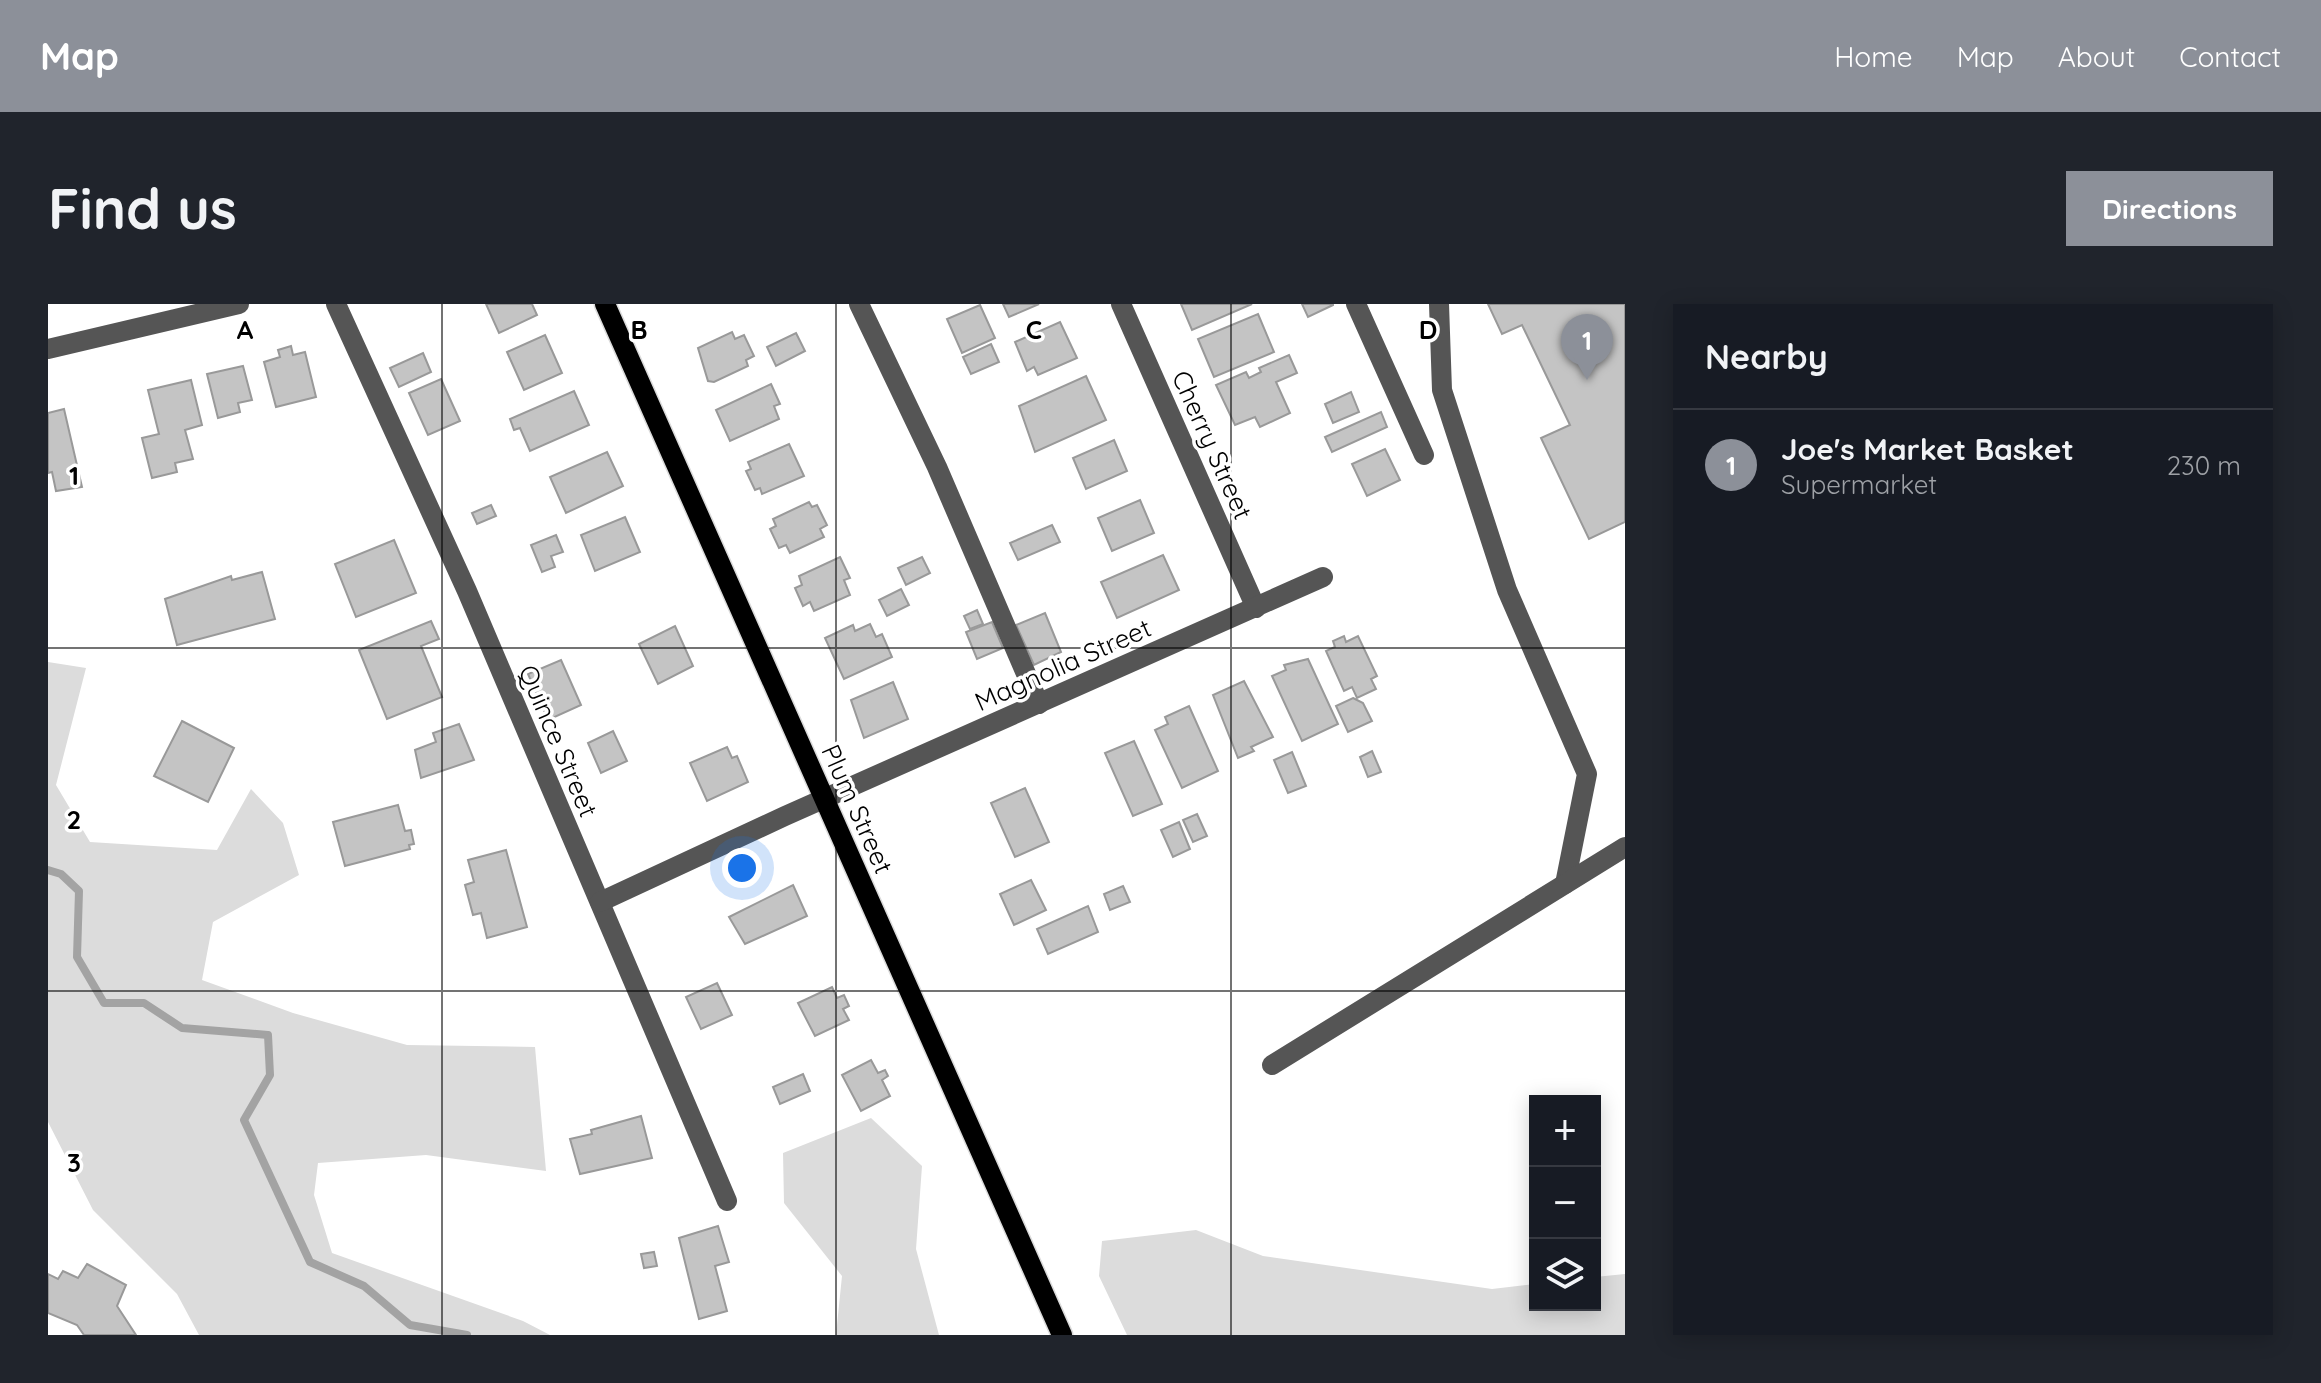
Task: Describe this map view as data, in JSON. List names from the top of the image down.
{
  "streets": {
    "main road": ["Plum Street"],
    "street": ["Cherry Street", "Magnolia Street", "Quince Street"]
  },
  "crossings": [
    ["Cherry Street", "Magnolia Street"],
    ["Magnolia Street", "Quince Street"],
    ["Magnolia Street", "Plum Street"]
  ],
  "page": {
    "header": "Map",
    "nav": [
      "Home",
      "Map",
      "About",
      "Contact"
    ],
    "buttons": "Directions",
    "title": "Find us",
    "heading": "Nearby",
    "pins": "1",
    "list": [
      {
        "mark": "1",
        "name": "Joe's Market Basket",
        "note": "Supermarket",
        "value": "230 m"
      }
    ],
    "map_buttons": ["+", "−"]
  },
  "grid": {
    "columns": [
      "A",
      "B",
      "C",
      "D"
    ],
    "rows": ["1", "2", "3"]
  }
}
